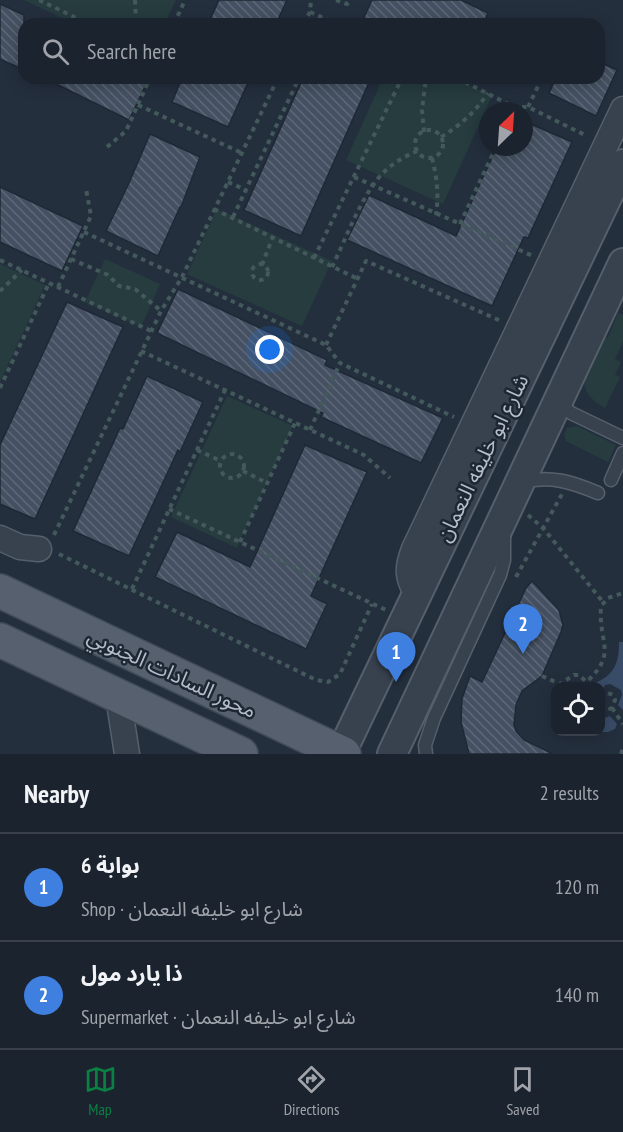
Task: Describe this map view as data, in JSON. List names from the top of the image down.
{
  "streets": {
    "main road": ["محور السادات الجنوبي"],
    "street": ["شارع ابو خليفه النعمان"]
  },
  "crossings": [
    ["شارع ابو خليفه النعمان", "محور السادات الجنوبي"]
  ],
  "north": "top right",
  "page": {
    "search": "Search here",
    "pins": ["2", "1"],
    "heading": ["Nearby", "2 results"],
    "list": [
      {
        "mark": "1",
        "name": "بوابة 6",
        "note": "Shop · شارع ابو خليفه النعمان",
        "value": "120 m"
      },
      {
        "mark": "2",
        "name": "ذا يارد مول",
        "note": "Supermarket · شارع ابو خليفه النعمان",
        "value": "140 m"
      }
    ],
    "nav": ["Map", "Directions", "Saved"]
  }
}
